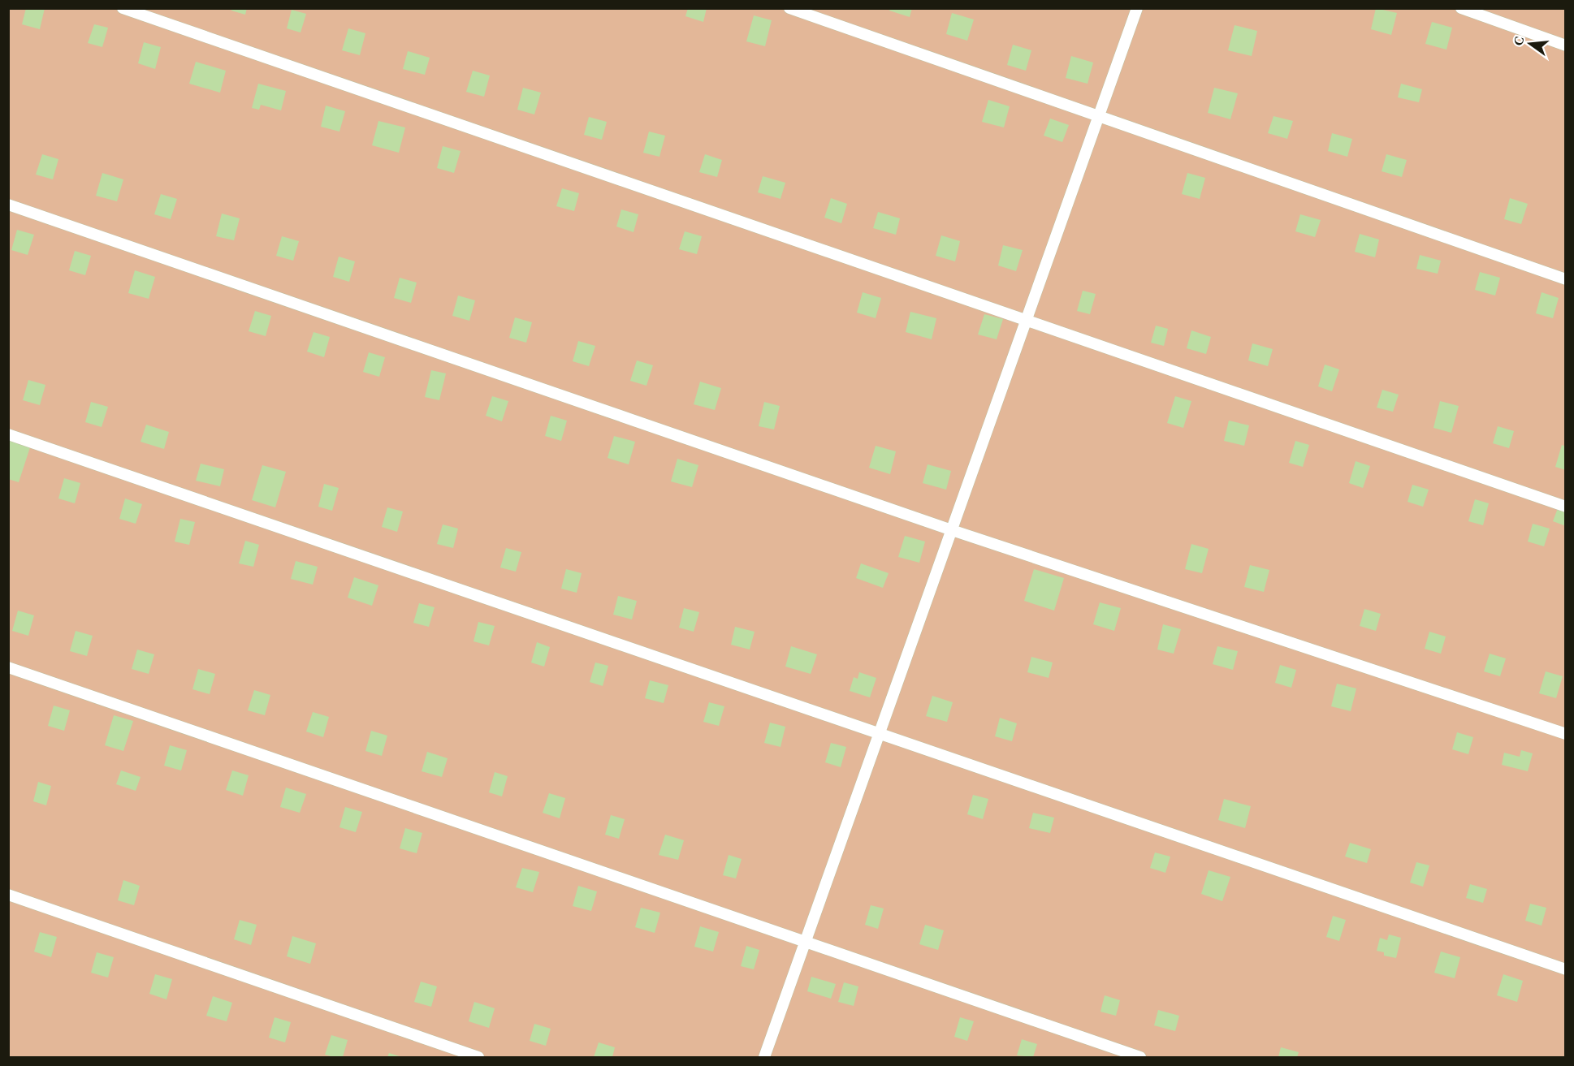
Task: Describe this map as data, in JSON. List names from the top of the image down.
{
  "north": "left"
}
